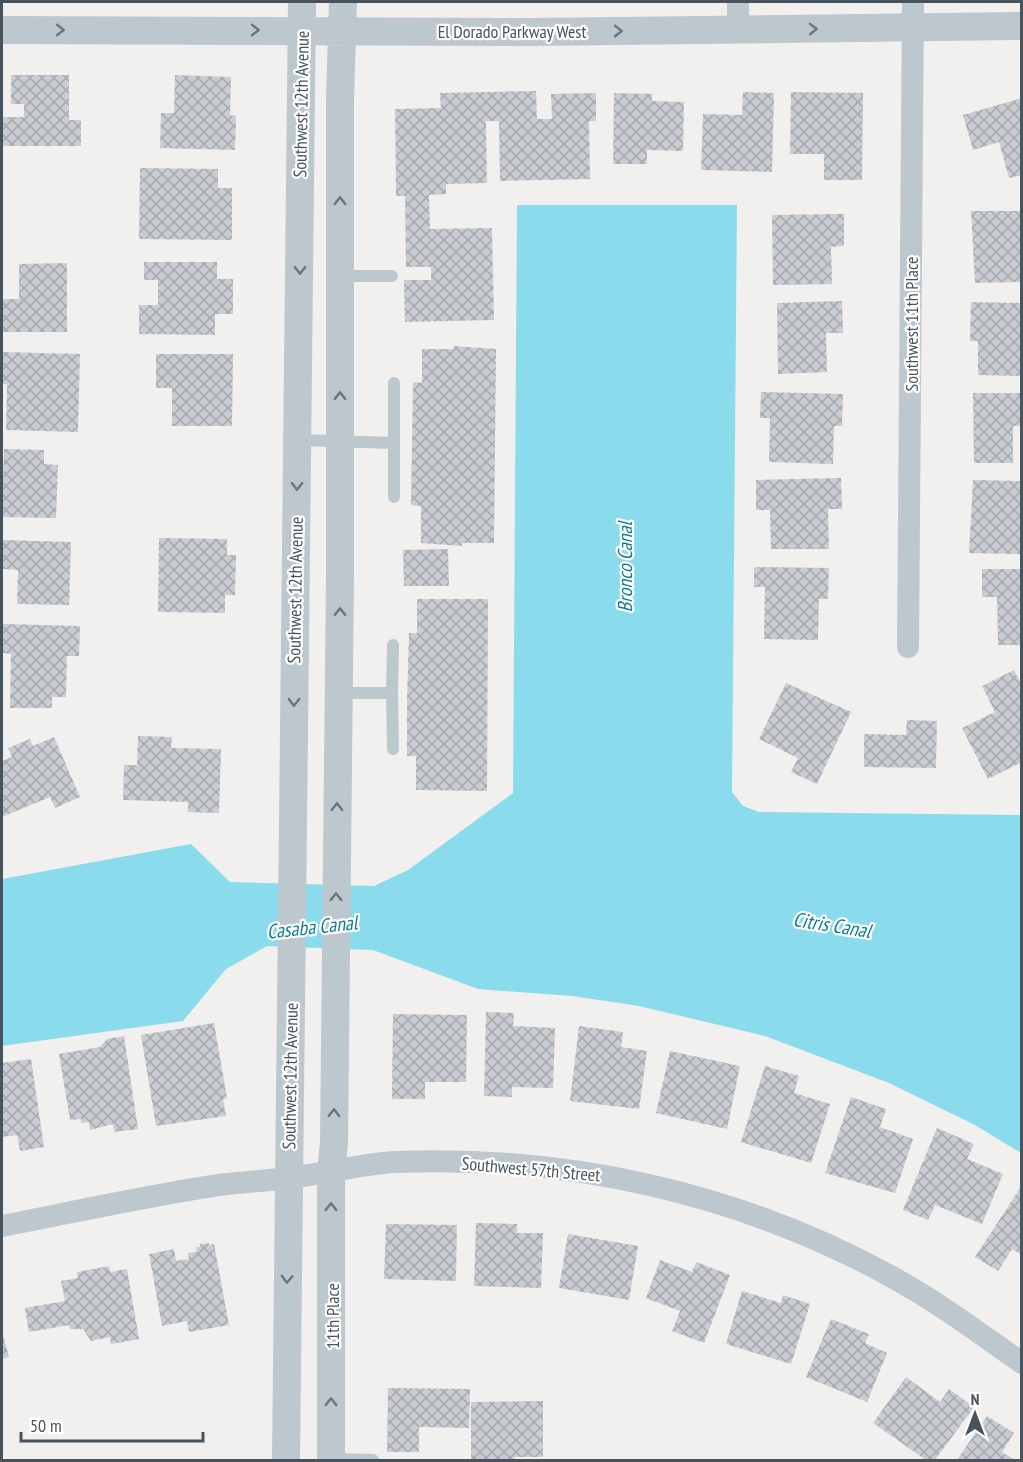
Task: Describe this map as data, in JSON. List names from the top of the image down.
{
  "streets": {
    "street": [
      "El Dorado Parkway West",
      "Southwest 12th Avenue",
      "Southwest 11th Place",
      "Southwest 57th Street",
      "11th Place"
    ]
  },
  "crossings": [
    ["El Dorado Parkway West", "Southwest 12th Avenue"],
    ["El Dorado Parkway West", "Southwest 11th Place"],
    ["Southwest 12th Avenue", "Southwest 57th Street"],
    ["Southwest 57th Street", "11th Place"]
  ],
  "one_way": ["El Dorado Parkway West"],
  "water": ["Bronco Canal", "Citris Canal", "Casaba Canal"],
  "scale_bar": "50 m",
  "north": "top"
}
